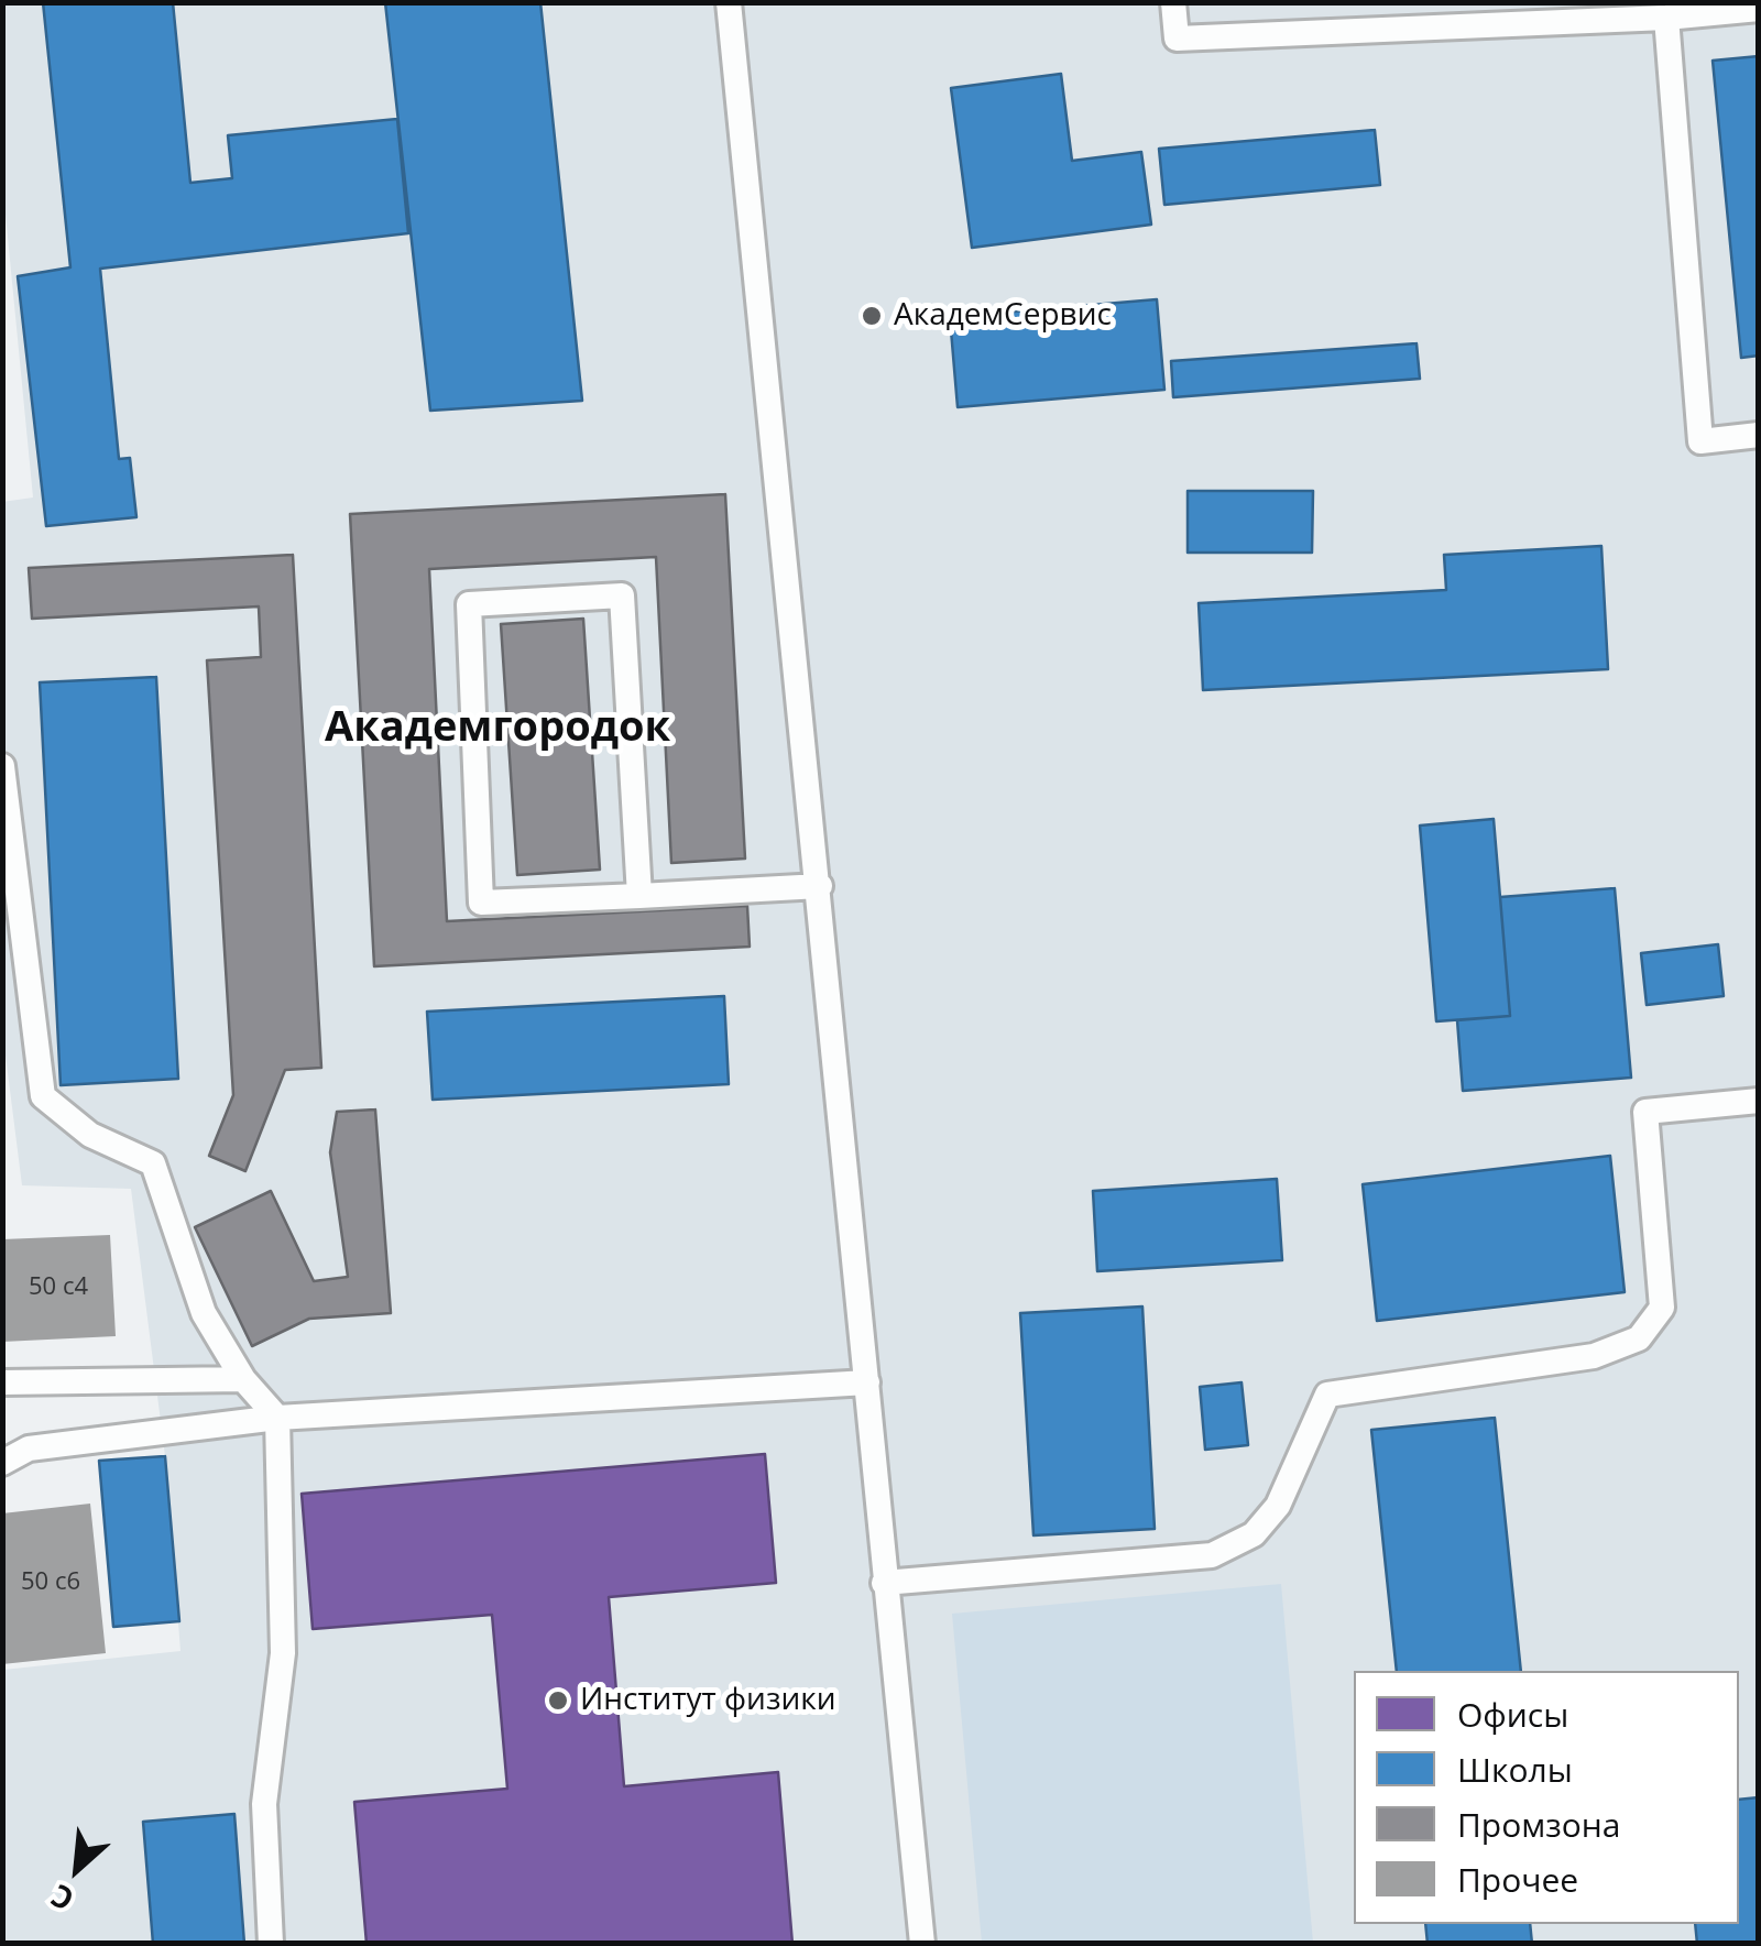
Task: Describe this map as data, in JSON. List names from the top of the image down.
{
  "districts": ["Академгородок"],
  "places": ["АкадемСервис", "Институт физики"],
  "house_numbers": ["50 с4", "50 с6"],
  "legend": [
    "Офисы",
    "Школы",
    "Промзона",
    "Прочее"
  ],
  "north": "bottom left"
}
